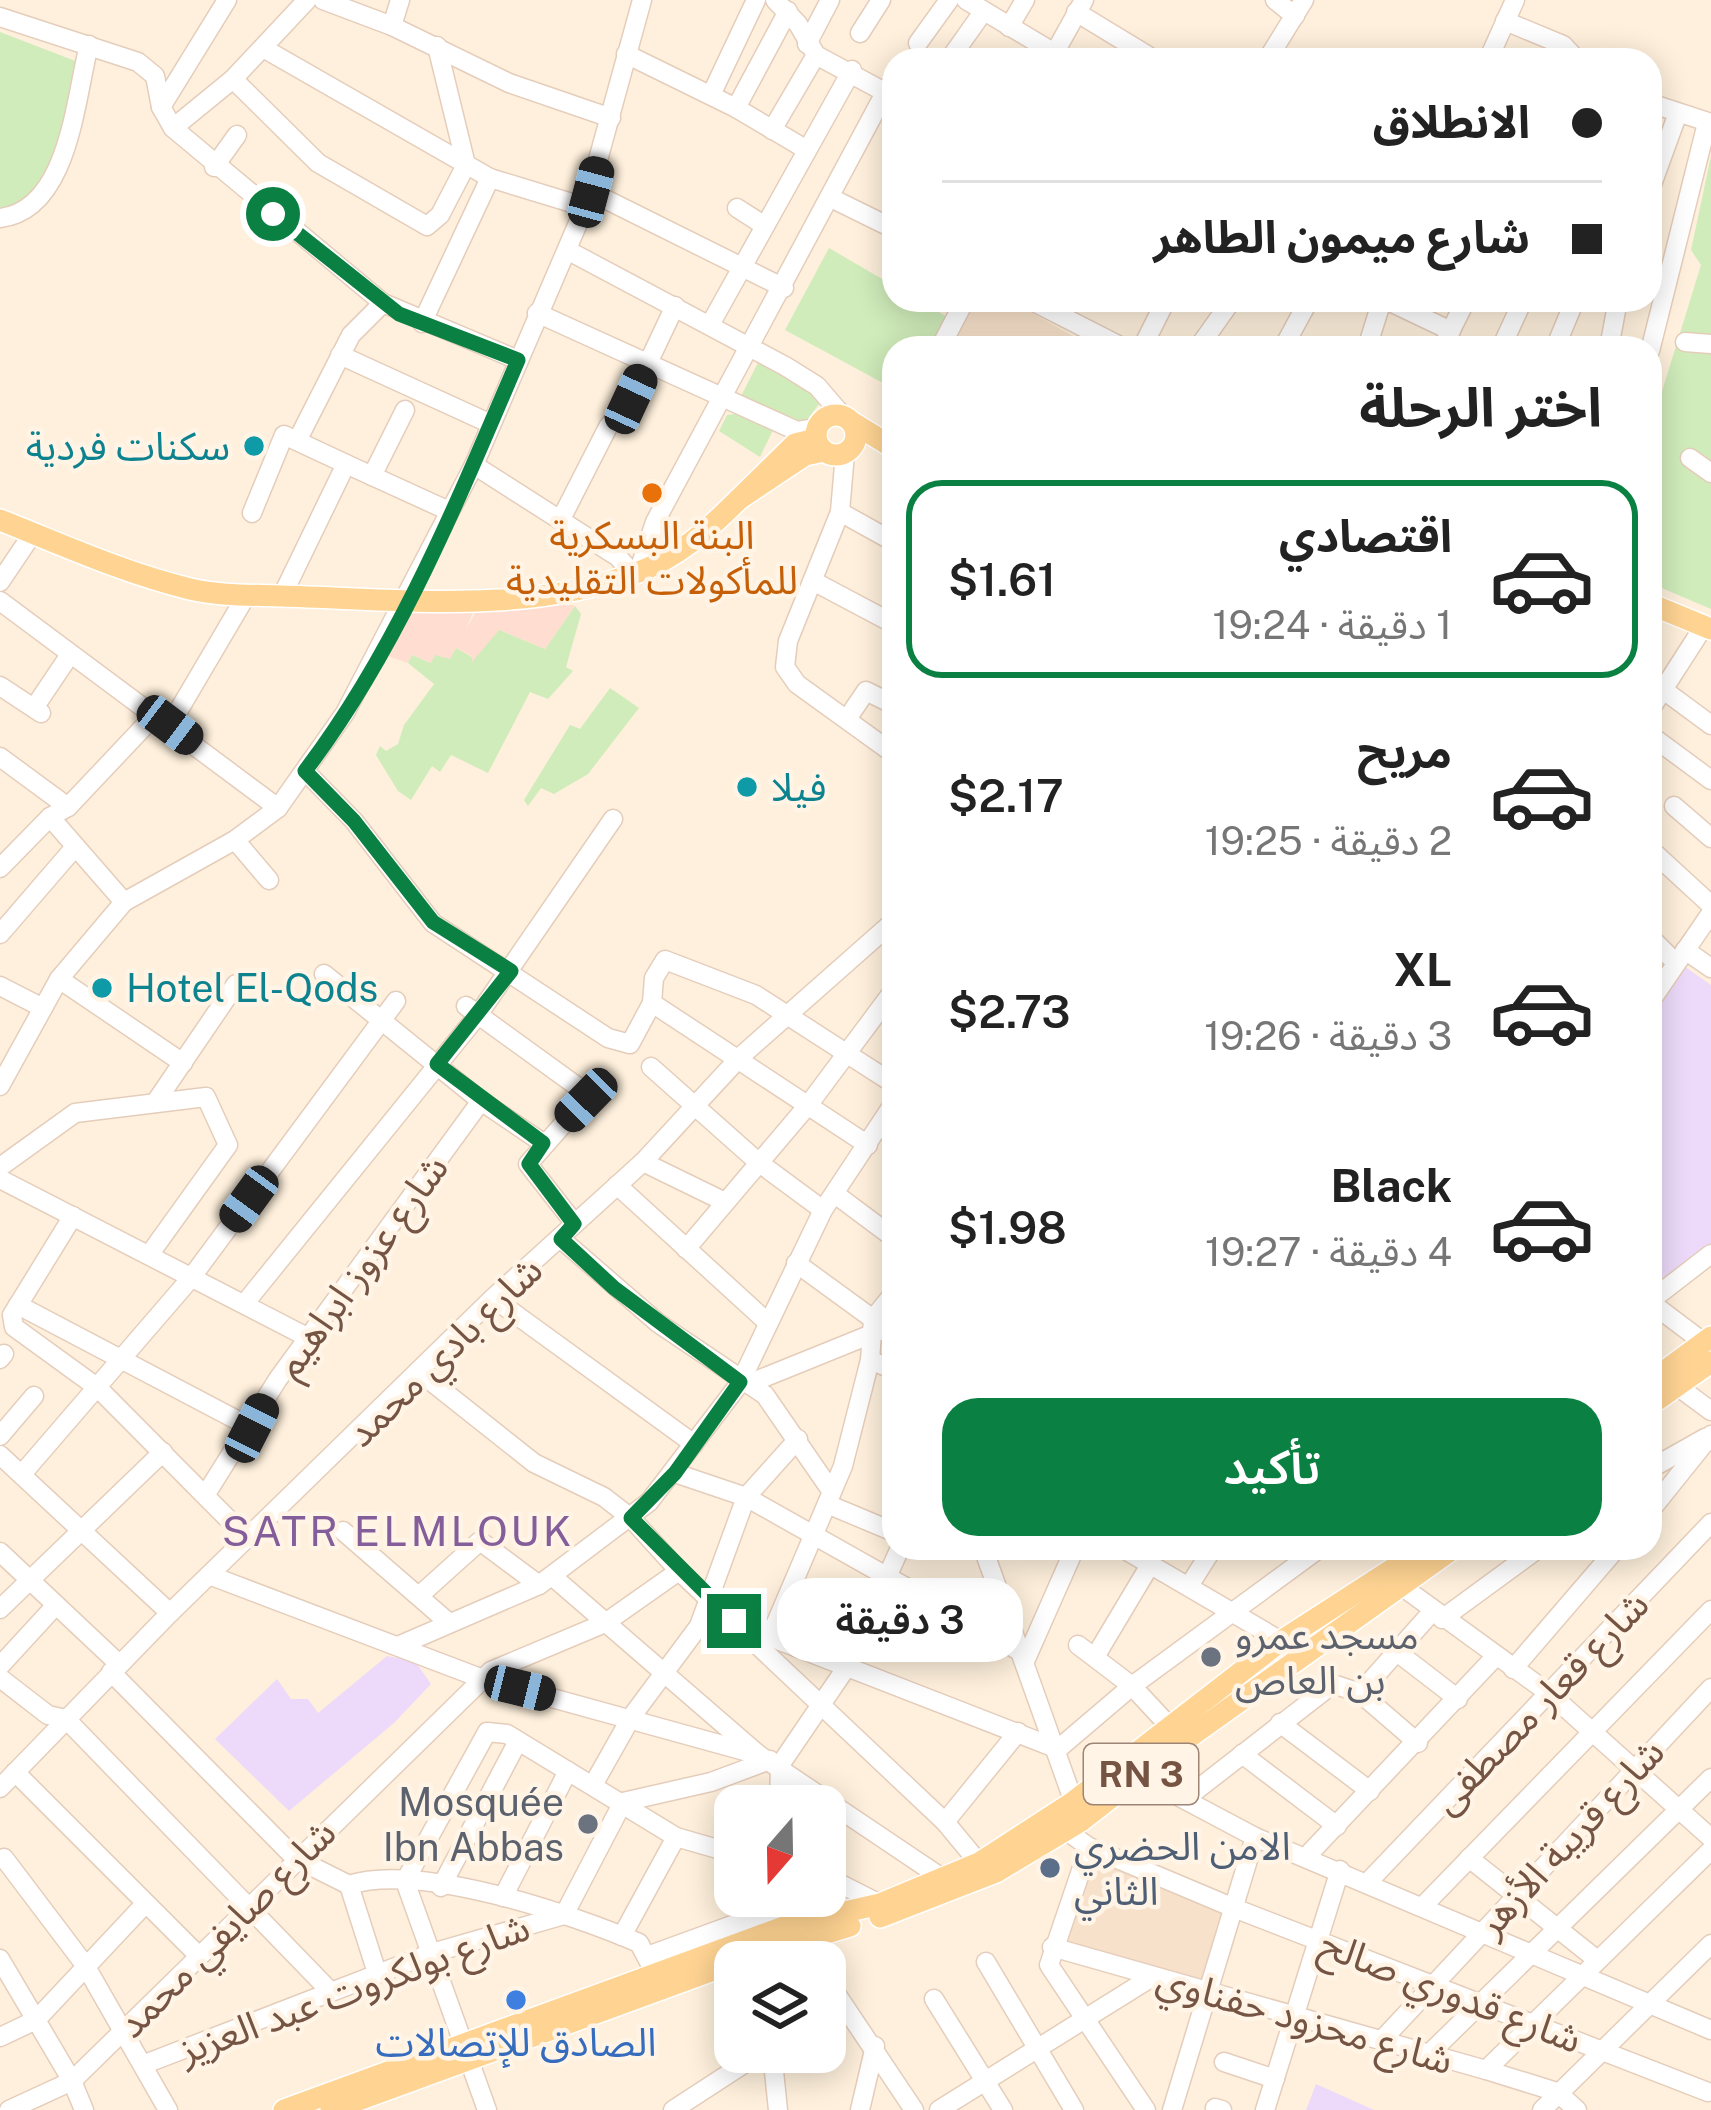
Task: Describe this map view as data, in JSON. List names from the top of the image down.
{
  "streets": {
    "main road": ["RN 3"],
    "street": [
      "شارع عزوز ابراهيم",
      "شارع بادي محمد",
      "شارع قعار مصطفى",
      "شارع قريبة الأزهر",
      "شارع صايفي محمد",
      "شارع بولكروت عبد العزيز",
      "شارع قدوري صالح",
      "شارع محزود حفناوي"
    ]
  },
  "crossings": [
    ["RN 3", "شارع قدوري صالح"],
    ["شارع قريبة الأزهر", "شارع قدوري صالح"],
    ["شارع قريبة الأزهر", "شارع محزود حفناوي"]
  ],
  "districts": ["SATR ELMLOUK"],
  "places": [
    "سكنات فردية",
    "البنة البسكرية للمأكولات التقليدية",
    "فيلا",
    "Hotel El-Qods",
    "مسجد عمرو بن العاص",
    "Mosquée Ibn Abbas",
    "الامن الحضري الثاني",
    "الصادق للإتصالات"
  ],
  "north": "bottom",
  "page": {
    "banner": ["الانطلاق", "شارع ميمون الطاهر"],
    "heading": "اختر الرحلة",
    "list": [
      {
        "name": "اقتصادي",
        "note": "1 دقيقة · 19:24",
        "value": "$1.61"
      },
      {
        "name": "مريح",
        "note": "2 دقيقة · 19:25",
        "value": "$2.17"
      },
      {
        "name": "XL",
        "note": "3 دقيقة · 19:26",
        "value": "$2.73"
      },
      {
        "name": "Black",
        "note": "4 دقيقة · 19:27",
        "value": "$1.98"
      }
    ],
    "buttons": "تأكيد",
    "bubble": "3 دقيقة"
  }
}
